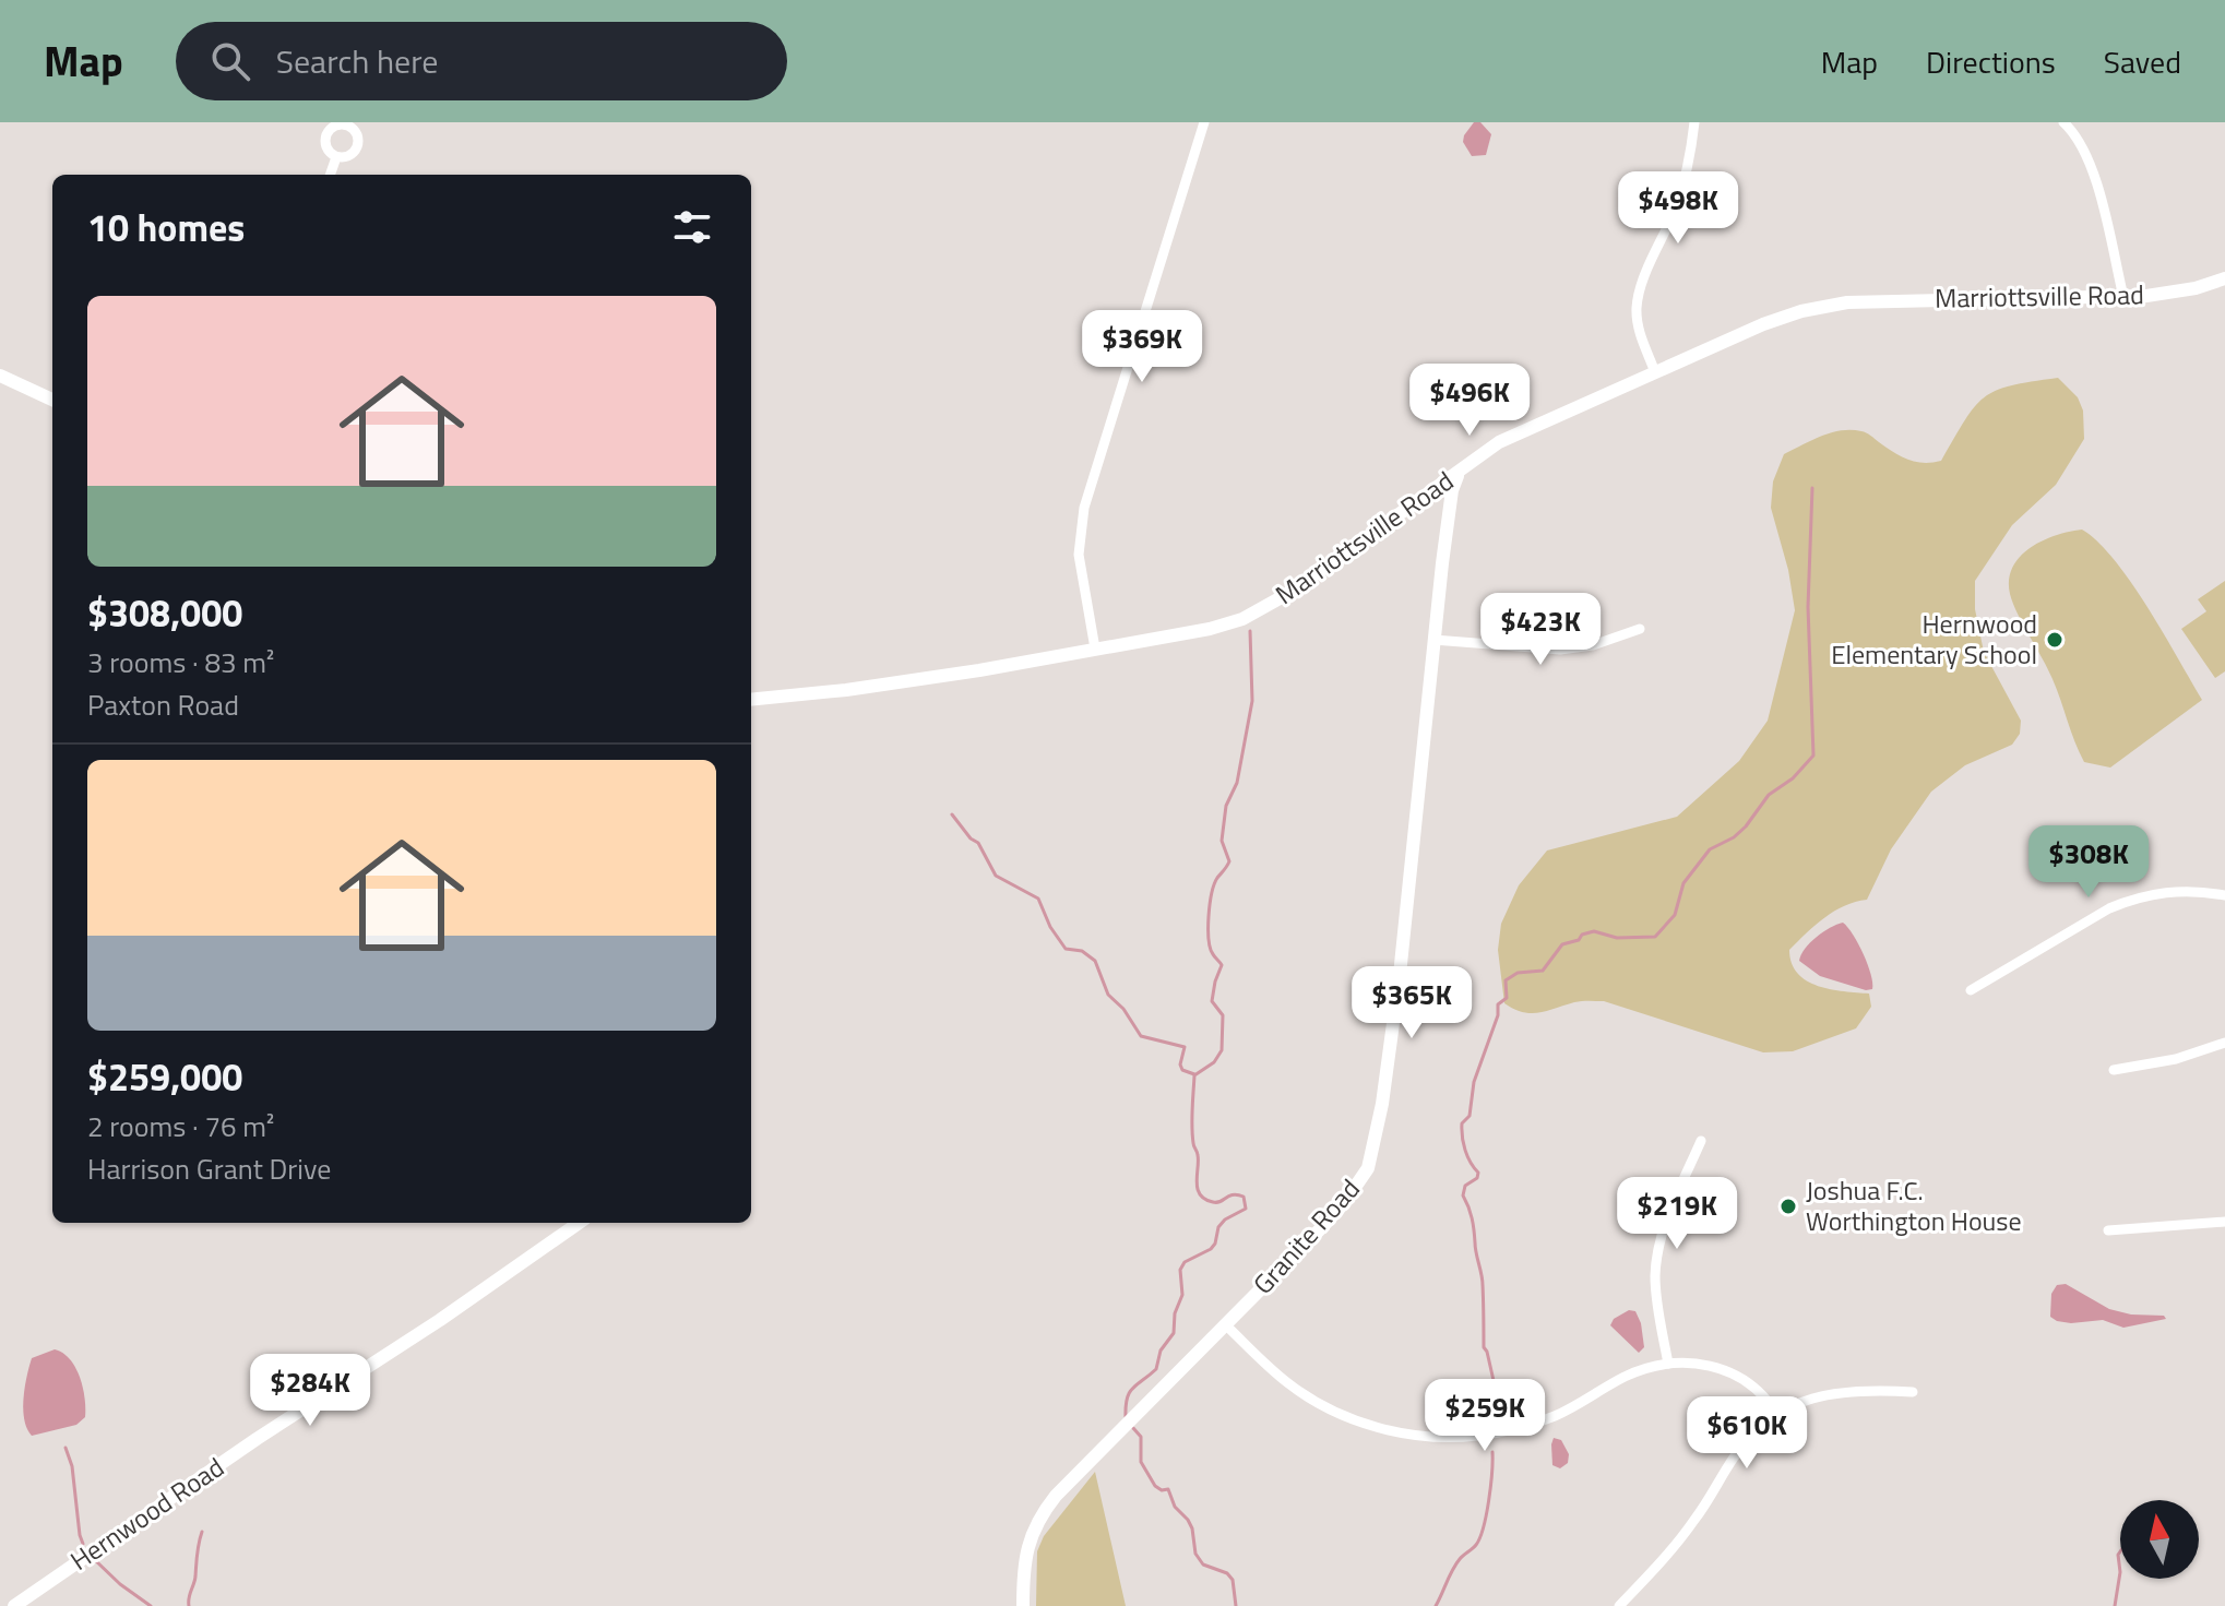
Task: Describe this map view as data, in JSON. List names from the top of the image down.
{
  "streets": {
    "street": ["Marriottsville Road", "Granite Road", "Hernwood Road"]
  },
  "crossings": [
    ["Marriottsville Road", "Granite Road"]
  ],
  "places": ["Hernwood Elementary School", "Joshua F.C. Worthington House"],
  "north": "top",
  "page": {
    "header": "Map",
    "search": "Search here",
    "nav": ["Map", "Directions", "Saved"],
    "price": [
      "$498K",
      "$369K",
      "$496K",
      "$423K",
      "$308K",
      "$365K",
      "$219K",
      "$284K",
      "$259K",
      "$610K"
    ],
    "heading": "10 homes",
    "list": [
      {
        "name": "$308,000",
        "note": "3 rooms · 83 m² · Paxton Road"
      },
      {
        "name": "$259,000",
        "note": "2 rooms · 76 m² · Harrison Grant Drive"
      }
    ]
  }
}
